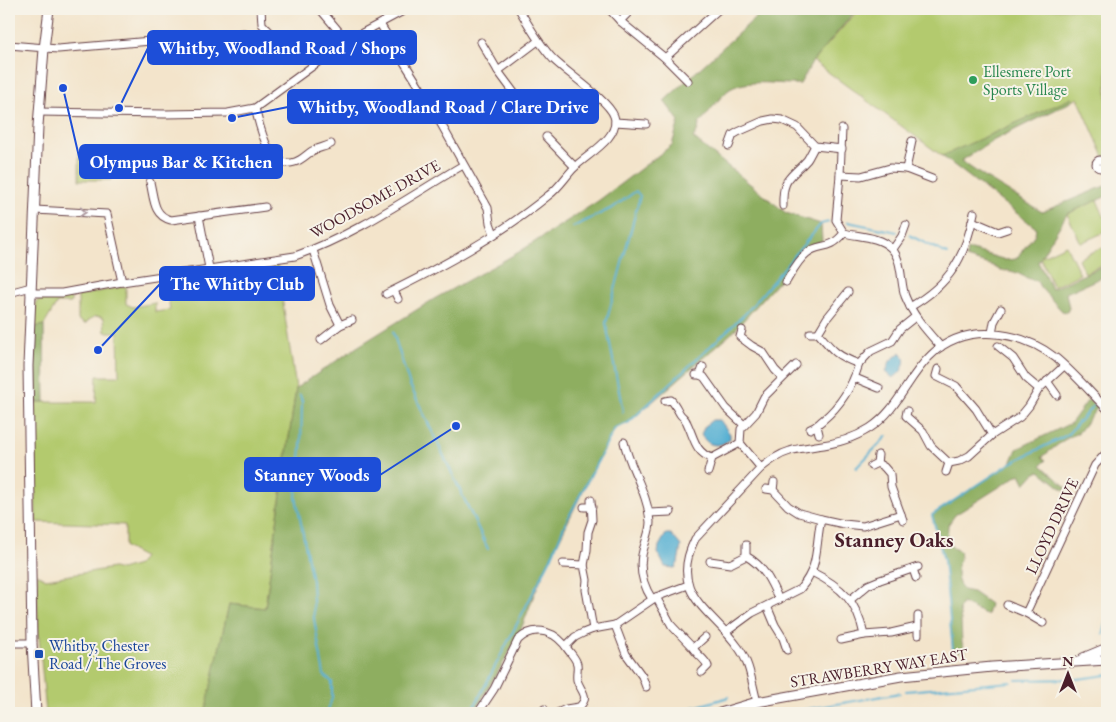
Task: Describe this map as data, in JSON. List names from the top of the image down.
{
  "streets": {
    "main road": ["STRAWBERRY WAY EAST"],
    "street": ["WOODSOME DRIVE", "LLOYD DRIVE"]
  },
  "districts": ["Stanney Oaks"],
  "places": {
    "other": [
      "Ellesmere Port Sports Village",
      "Olympus Bar & Kitchen",
      "Whitby, Woodland Road / Shops",
      "Whitby, Woodland Road / Clare Drive",
      "The Whitby Club",
      "Stanney Woods"
    ],
    "transit": ["Whitby, Chester Road / The Groves"]
  },
  "north": "top"
}
